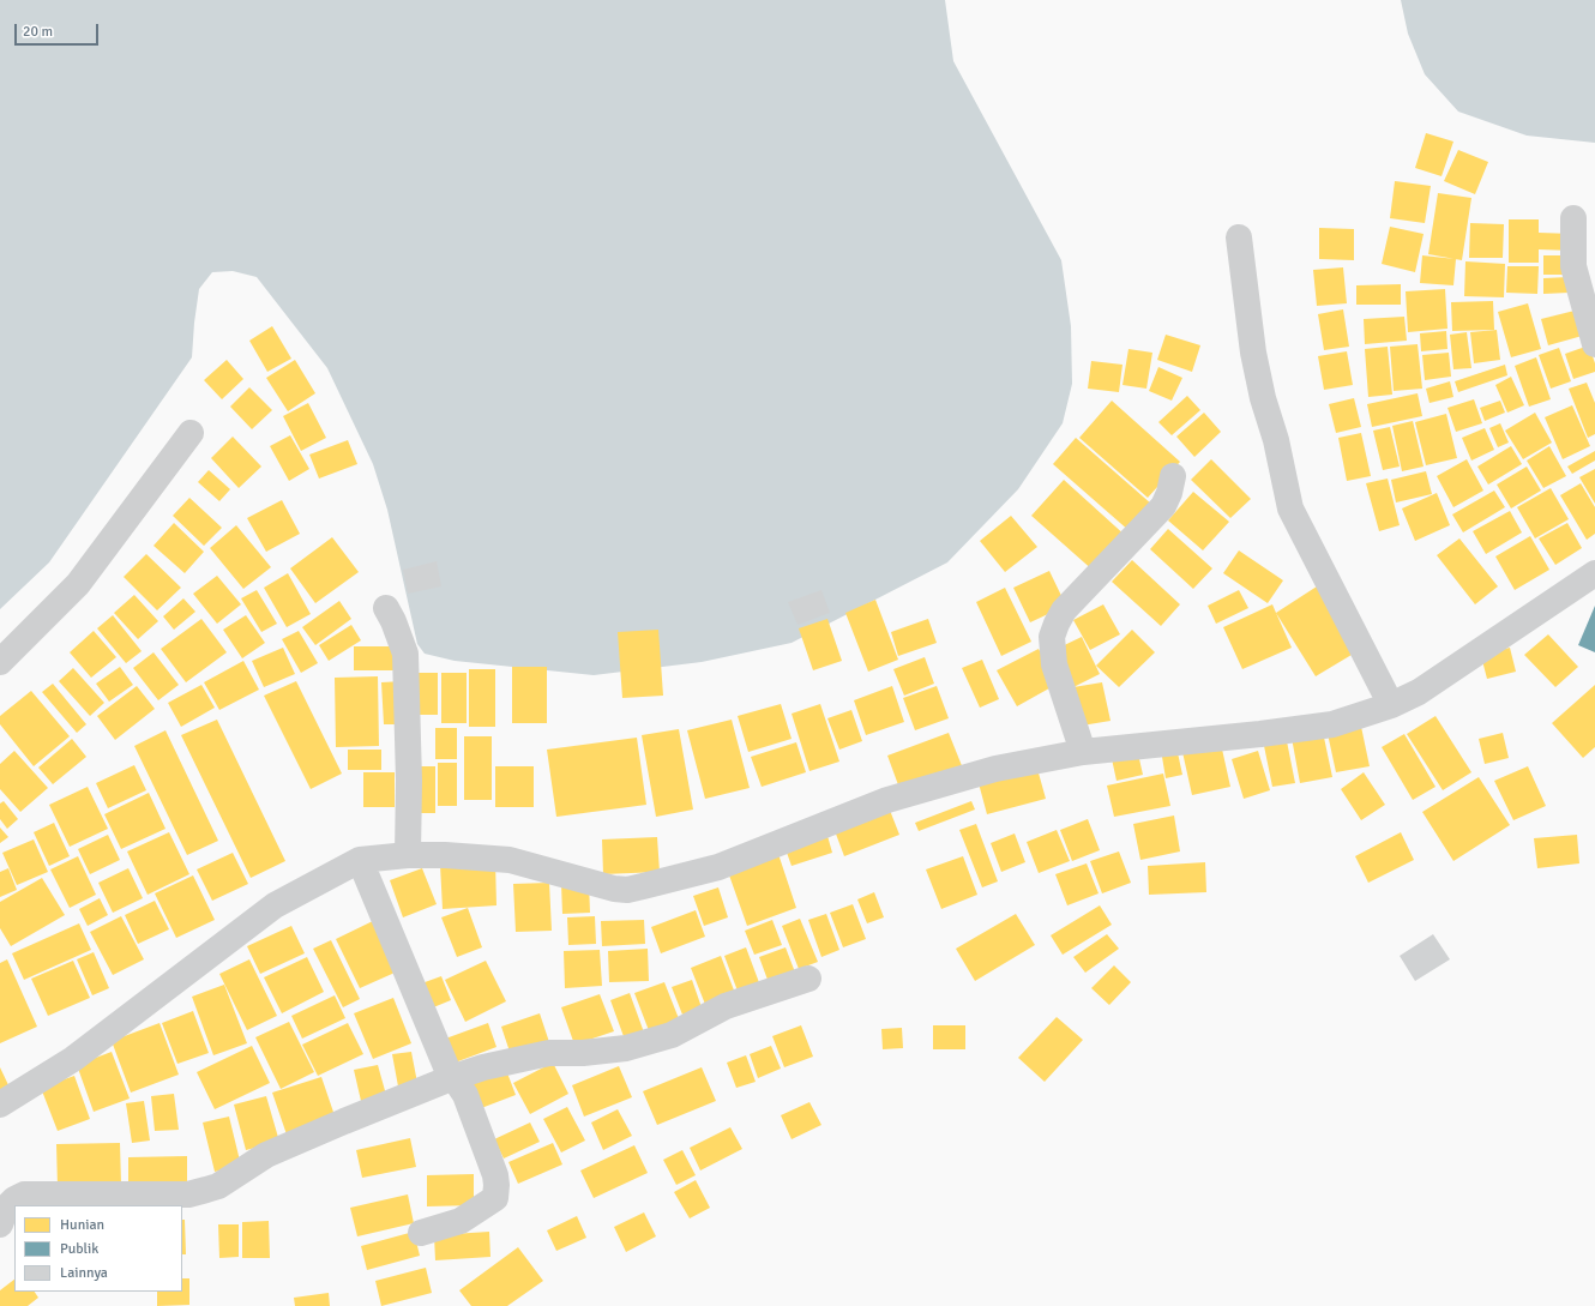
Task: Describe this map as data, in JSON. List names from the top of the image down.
{
  "legend": ["Hunian", "Publik", "Lainnya"],
  "scale_bar": "20 m"
}
